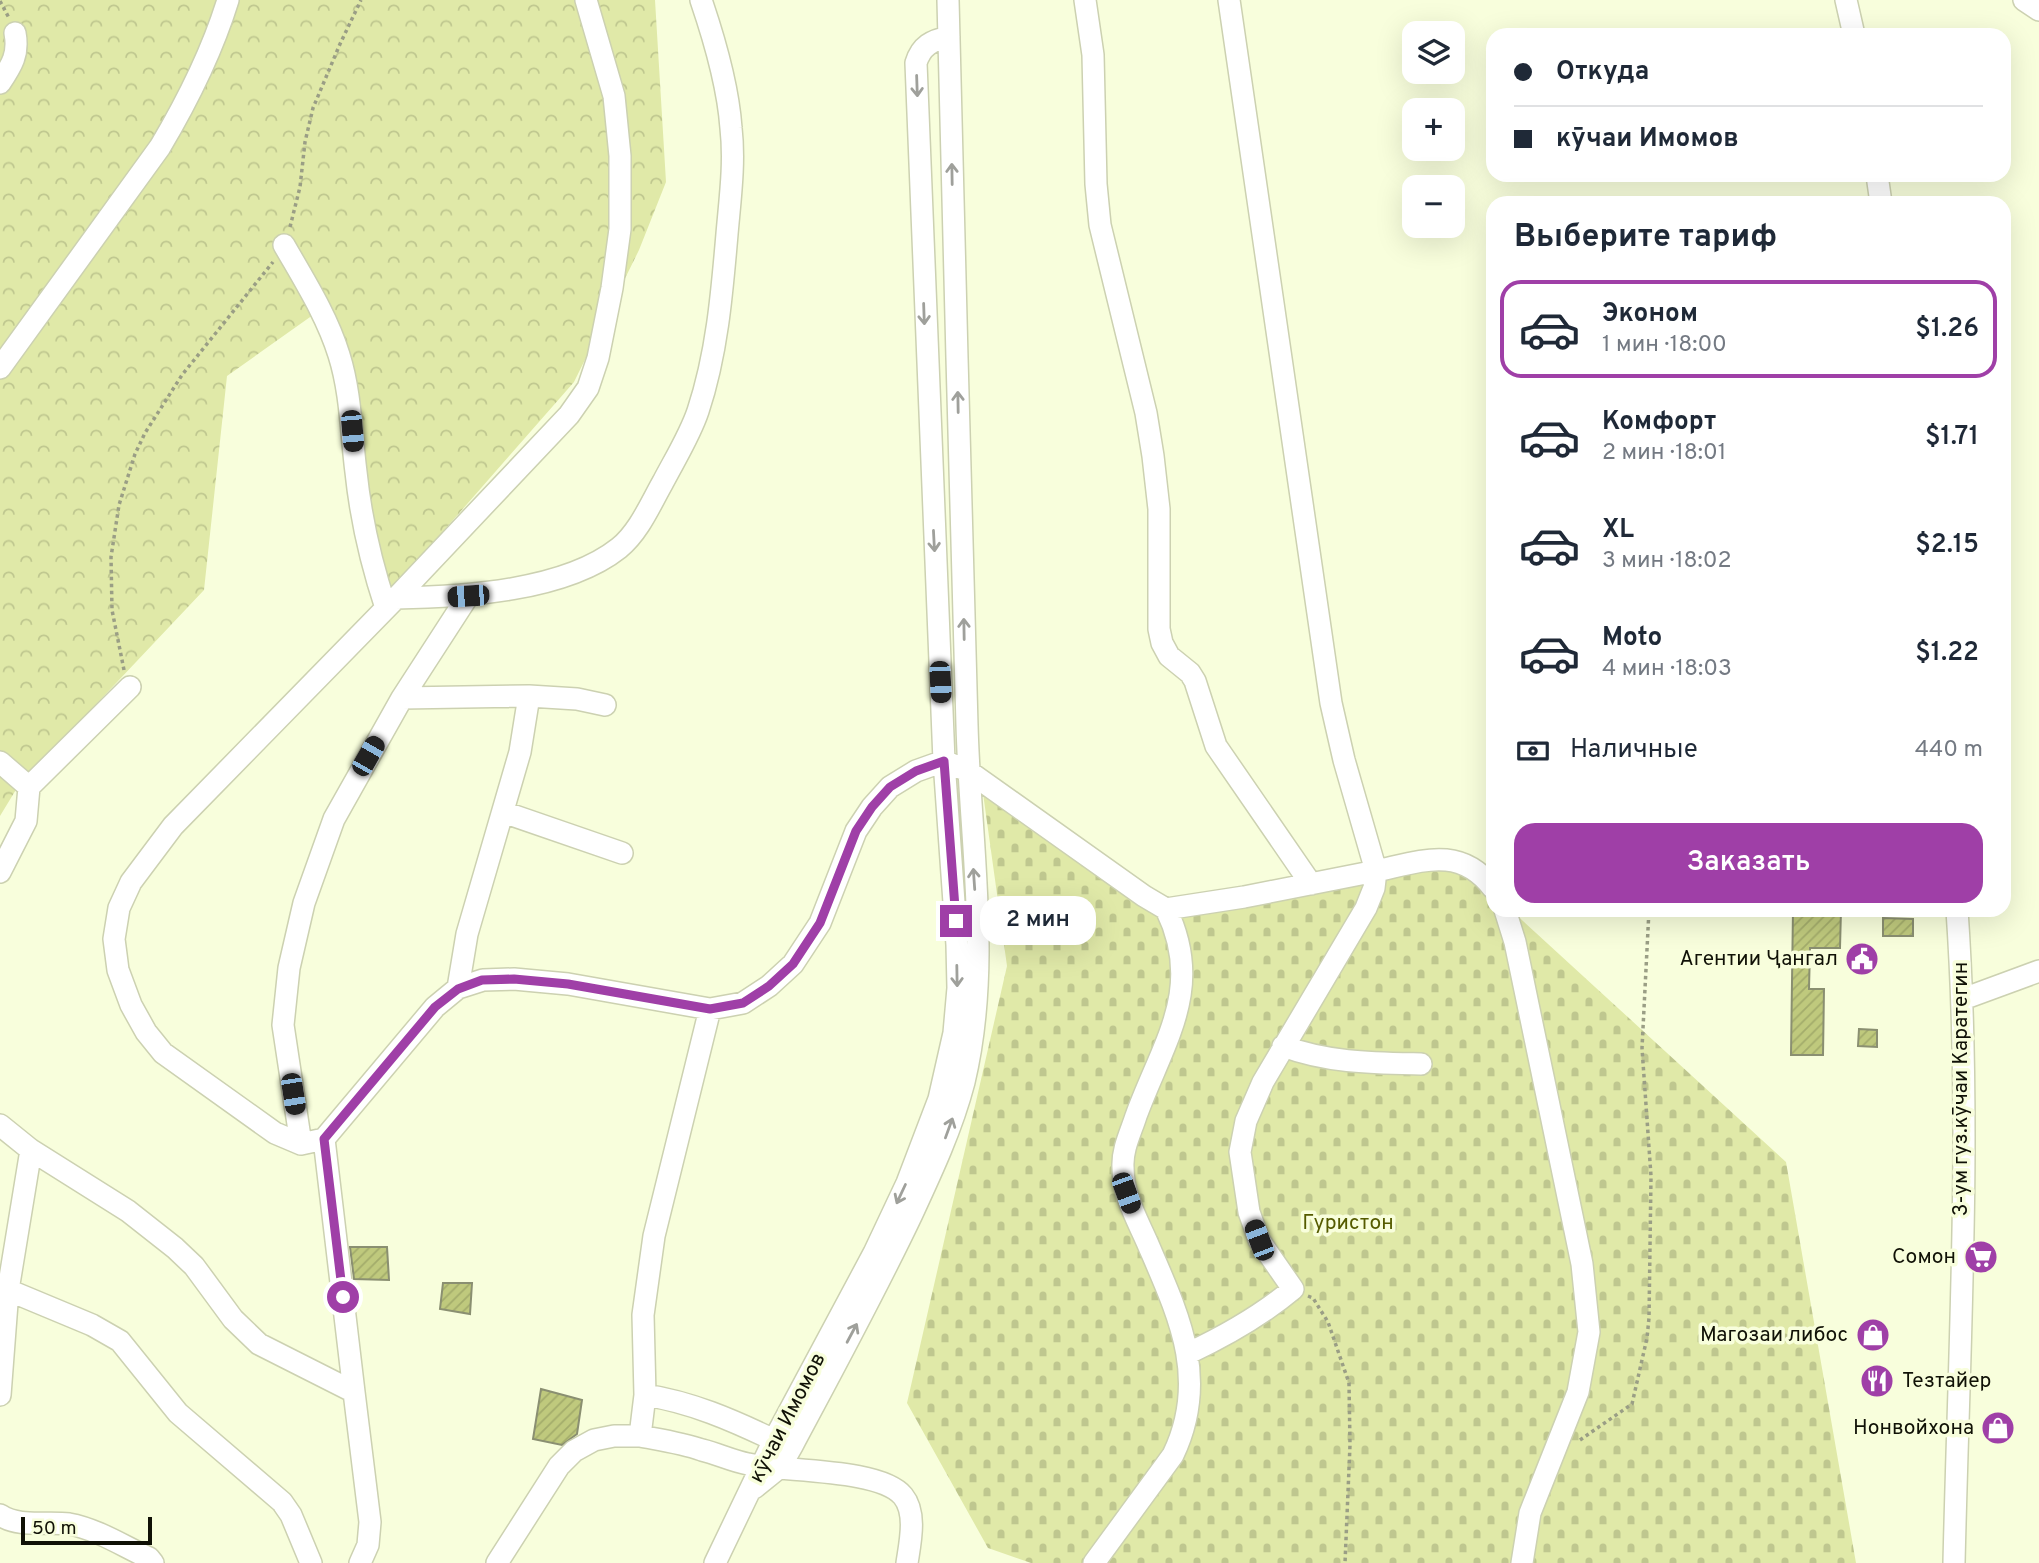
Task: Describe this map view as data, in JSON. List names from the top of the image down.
{
  "streets": {
    "street": ["3-ум гуз.кӯчаи Каратегин", "кӯчаи Имомов"]
  },
  "parks": ["Гуристон"],
  "places": {
    "public building": ["Агентии Ҷангал"],
    "supermarket": ["Сомон"],
    "shop": ["Магозаи либос", "Нонвойхона"],
    "restaurant": ["Тезтайер"]
  },
  "scale_bar": "50 m",
  "page": {
    "map_buttons": ["+", "−"],
    "banner": ["Откуда", "кӯчаи Имомов"],
    "heading": "Выберите тариф",
    "list": [
      {
        "name": "Эконом",
        "note": "1 мин · 18:00",
        "value": "$1.26"
      },
      {
        "name": "Комфорт",
        "note": "2 мин · 18:01",
        "value": "$1.71"
      },
      {
        "name": "XL",
        "note": "3 мин · 18:02",
        "value": "$2.15"
      },
      {
        "name": "Moto",
        "note": "4 мин · 18:03",
        "value": "$1.22"
      }
    ],
    "pay": ["Наличные", "440 m"],
    "buttons": "Заказать",
    "bubble": "2 мин",
    "scale": "50 m"
  }
}
